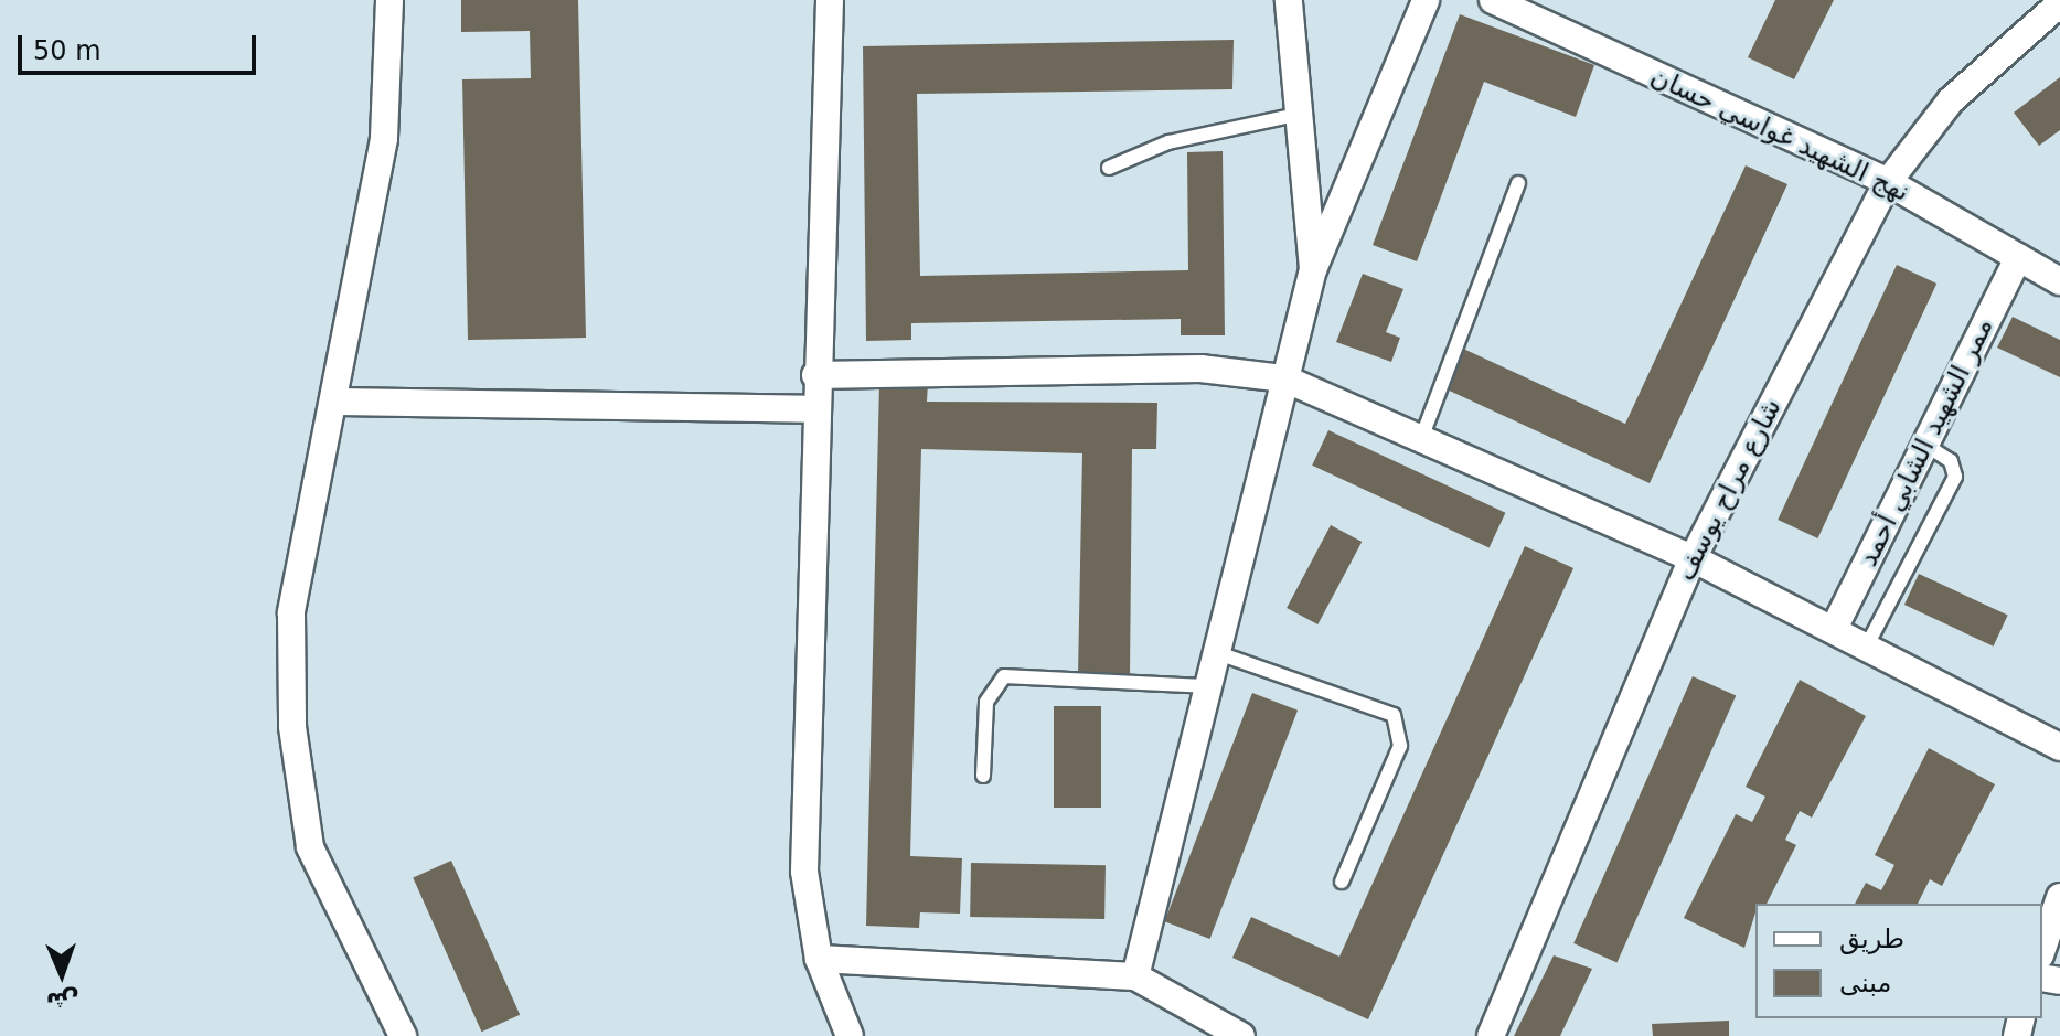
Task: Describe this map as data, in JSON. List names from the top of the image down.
{
  "streets": {
    "street": ["نهج الشهيد غواسي حسان", "ممر الشهيد الشابي أحمد", "شارع مراح يوسف"]
  },
  "crossings": [
    ["نهج الشهيد غواسي حسان", "ممر الشهيد الشابي أحمد"],
    ["نهج الشهيد غواسي حسان", "شارع مراح يوسف"]
  ],
  "legend": ["طريق", "مبنى"],
  "scale_bar": "50 m",
  "north": "bottom"
}
